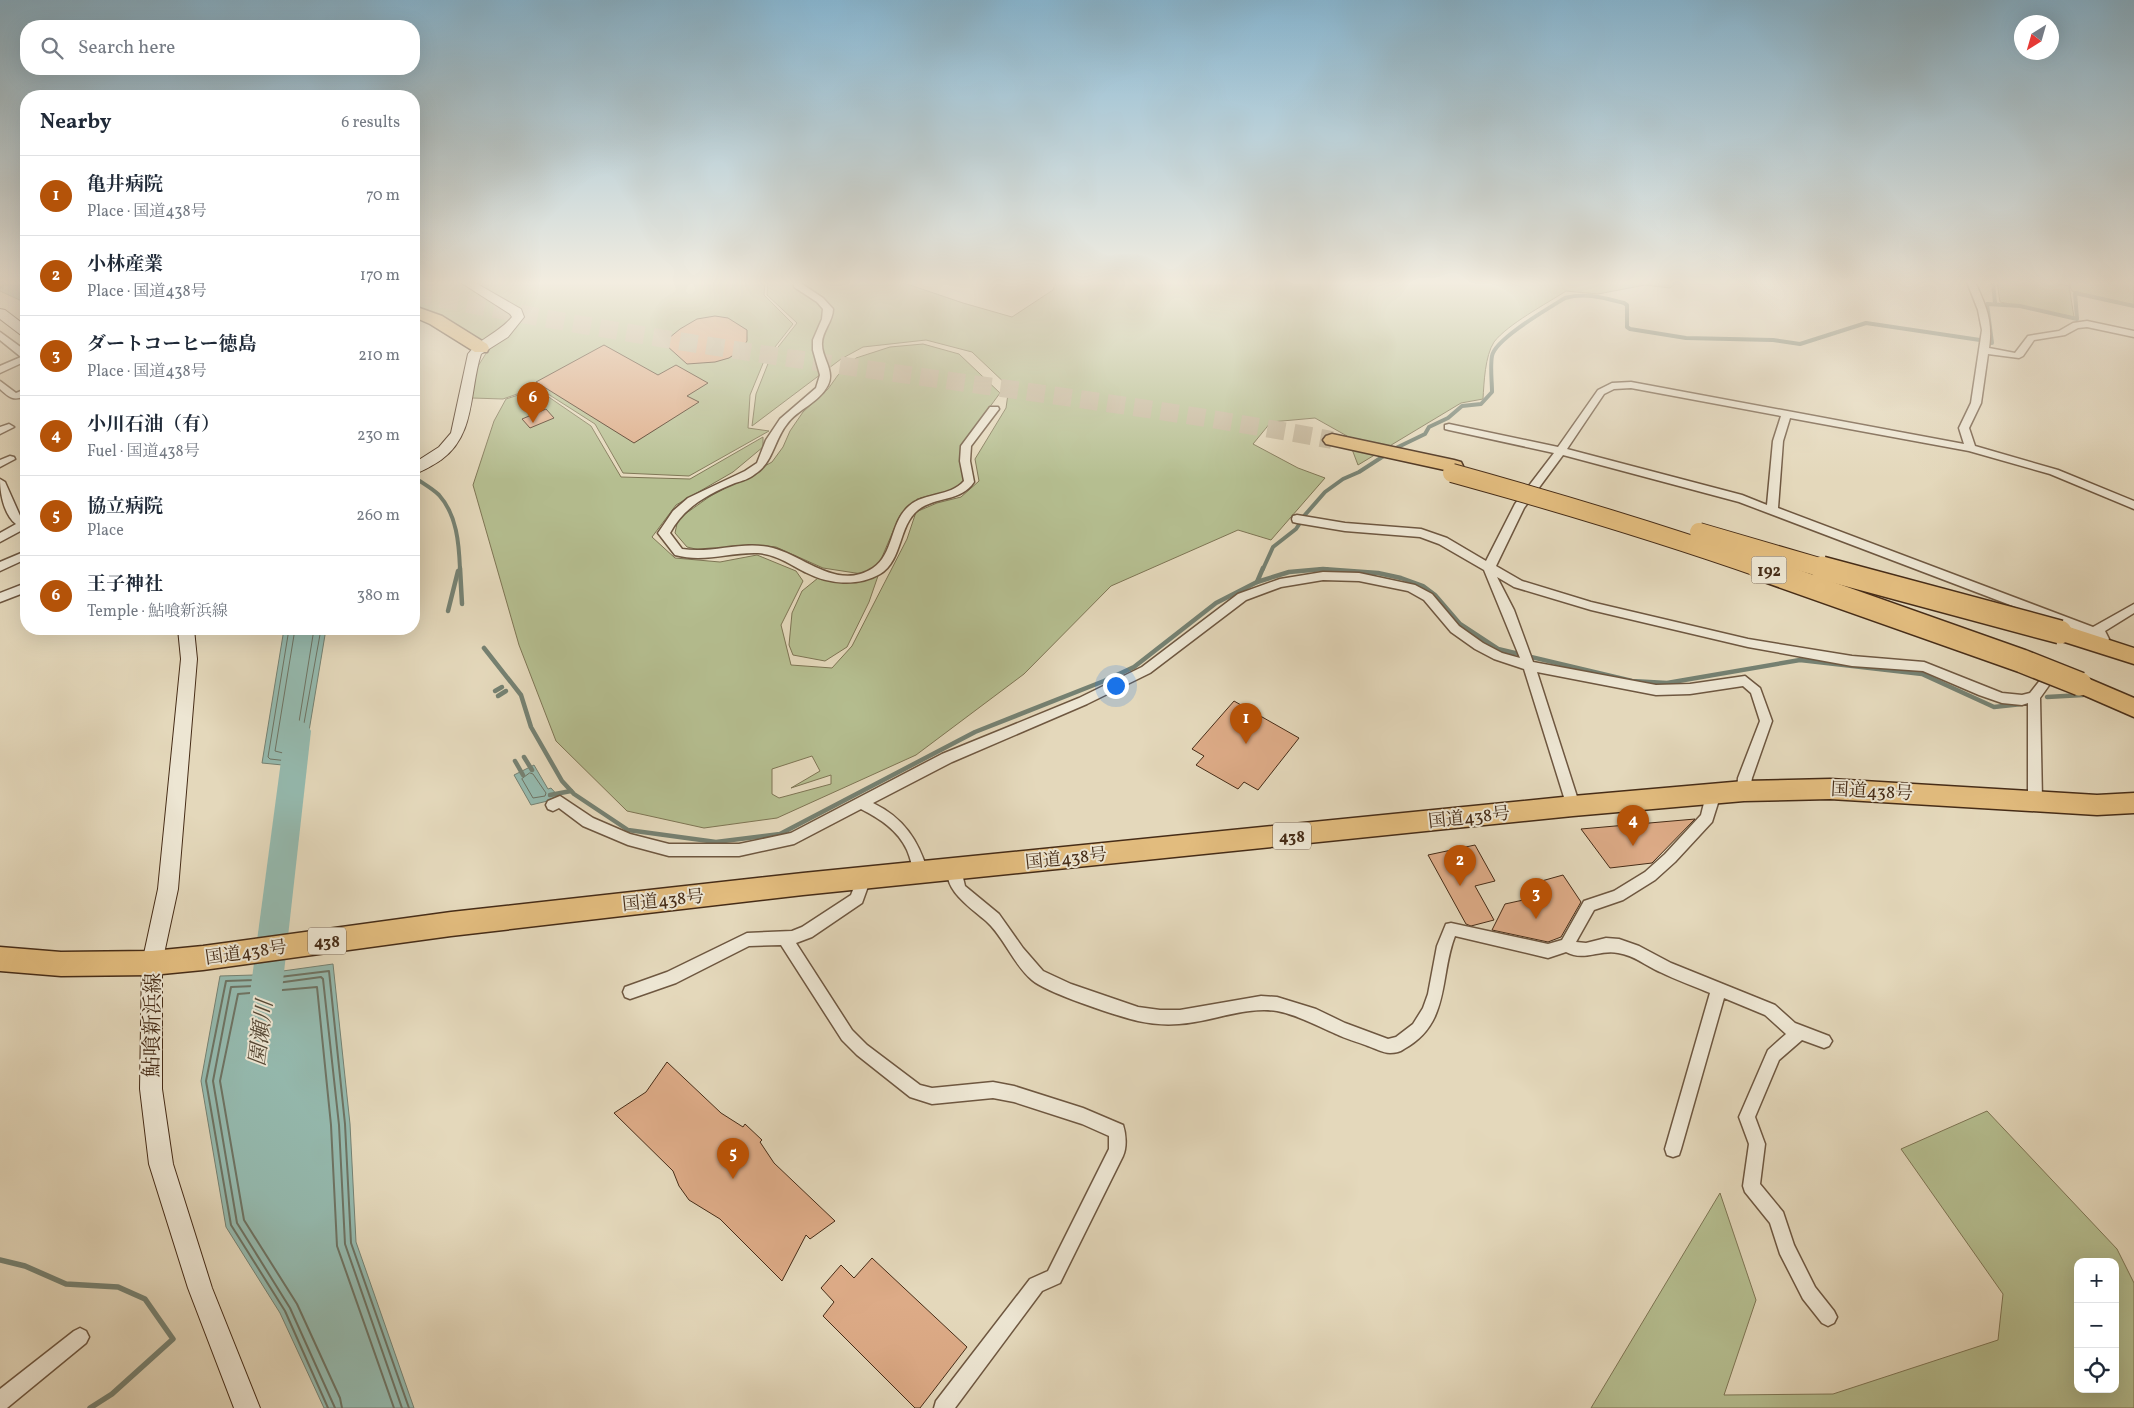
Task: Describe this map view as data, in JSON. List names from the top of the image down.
{
  "streets": {
    "highway": ["192", "国道438号", "438"],
    "main road": ["鮎喰新浜線"]
  },
  "crossings": [
    ["国道438号", "鮎喰新浜線"]
  ],
  "water": ["園瀬川"],
  "north": "bottom left",
  "page": {
    "search": "Search here",
    "heading": ["Nearby", "6 results"],
    "list": [
      {
        "mark": "1",
        "name": "亀井病院",
        "note": "Place · 国道438号",
        "value": "70 m"
      },
      {
        "mark": "2",
        "name": "小林産業",
        "note": "Place · 国道438号",
        "value": "170 m"
      },
      {
        "mark": "3",
        "name": "ダートコーヒー徳島",
        "note": "Place · 国道438号",
        "value": "210 m"
      },
      {
        "mark": "4",
        "name": "小川石油（有）",
        "note": "Fuel · 国道438号",
        "value": "230 m"
      },
      {
        "mark": "5",
        "name": "協立病院",
        "note": "Place",
        "value": "260 m"
      },
      {
        "mark": "6",
        "name": "王子神社",
        "note": "Temple · 鮎喰新浜線",
        "value": "380 m"
      }
    ],
    "pins": [
      "6",
      "1",
      "4",
      "2",
      "3",
      "5"
    ],
    "map_buttons": ["+", "−"]
  }
}
